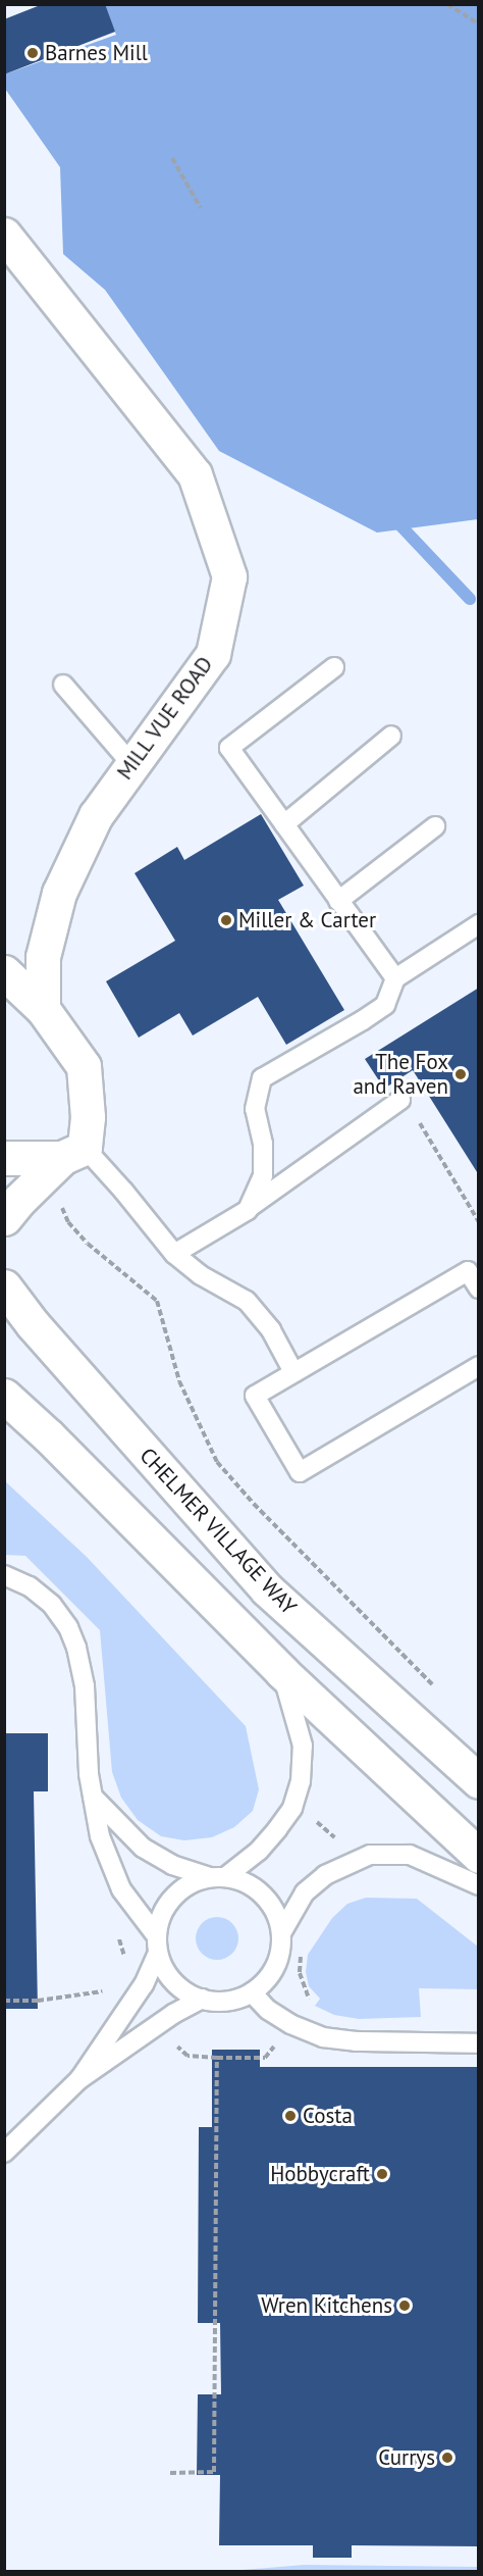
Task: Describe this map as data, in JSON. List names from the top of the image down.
{
  "streets": {
    "street": ["MILL VUE ROAD", "CHELMER VILLAGE WAY"]
  },
  "places": [
    "Barnes Mill",
    "Miller & Carter",
    "The Fox and Raven",
    "Costa",
    "Hobbycraft",
    "Wren Kitchens",
    "Currys"
  ]
}
